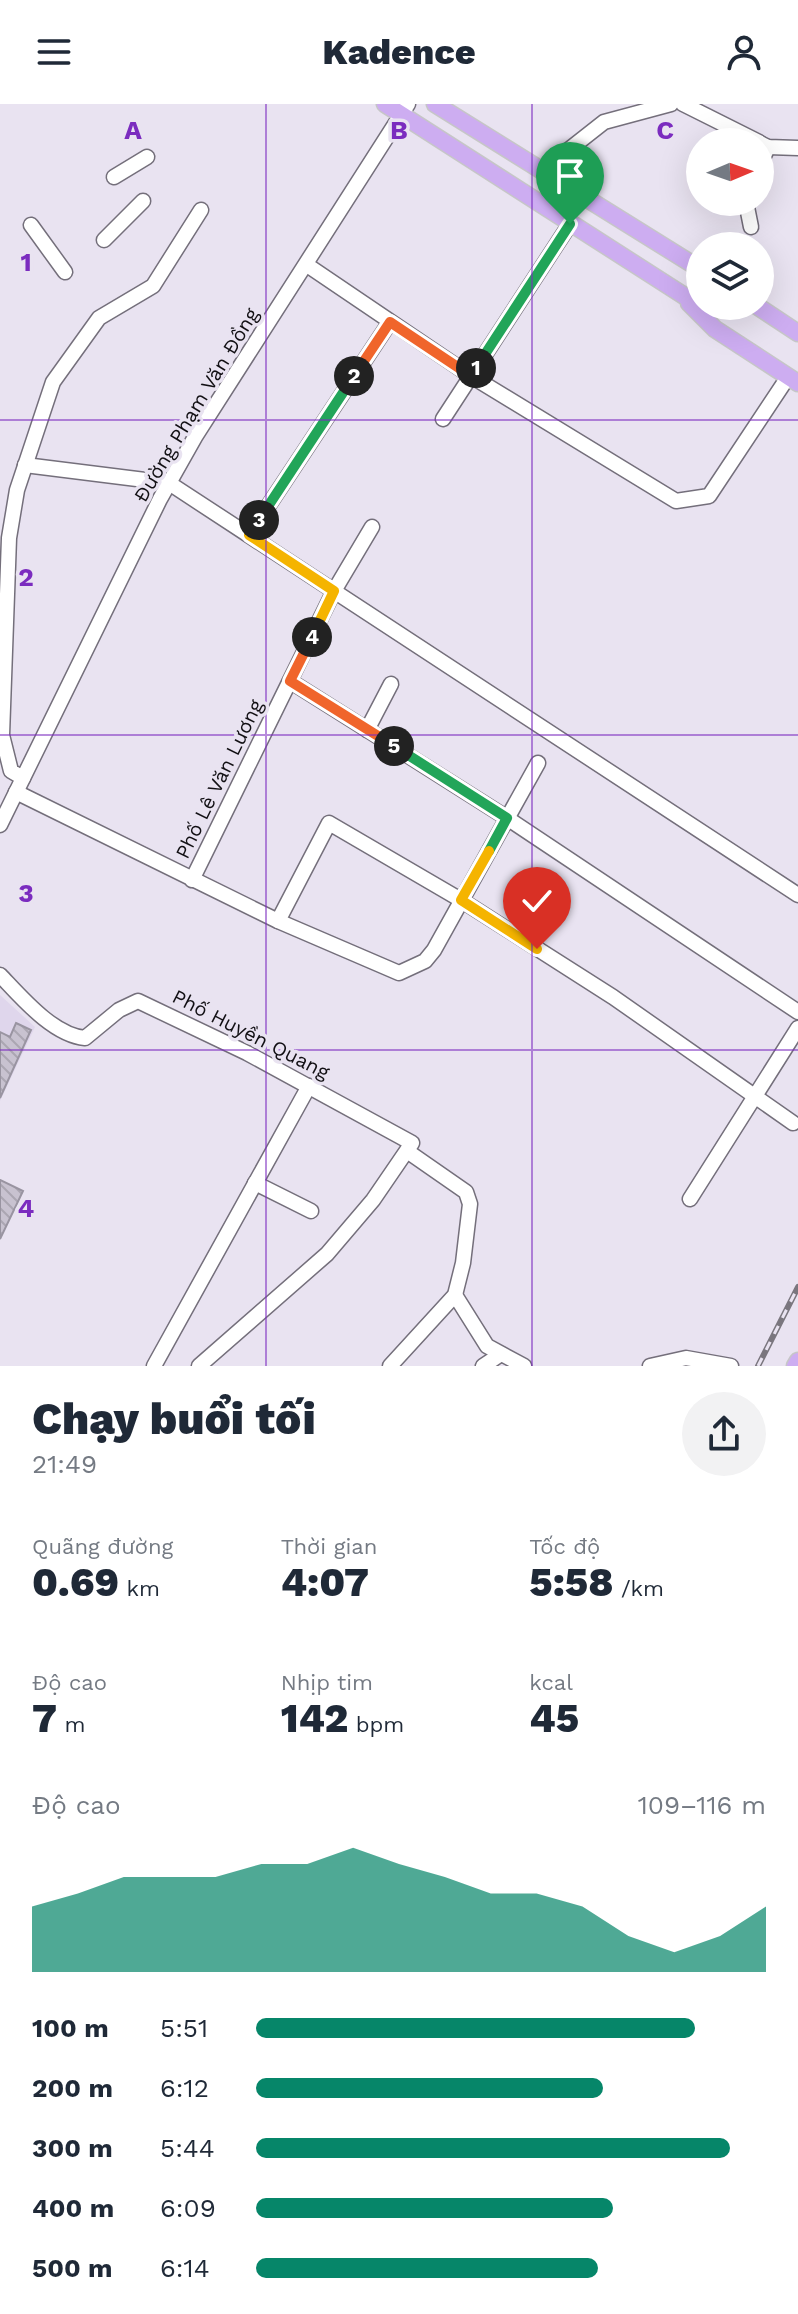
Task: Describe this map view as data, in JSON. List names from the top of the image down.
{
  "streets": {
    "street": ["Đường Phạm Văn Đồng", "Phố Lê Văn Lương", "Phố Huyền Quang"]
  },
  "north": "right",
  "page": {
    "header": "Kadence",
    "pins": [
      "1",
      "2",
      "3",
      "4",
      "5"
    ],
    "heading": ["Chạy buổi tối", "21:49"],
    "stats": [
      ["Quãng đường", "0.69 km"],
      ["Thời gian", "4:07"],
      ["Tốc độ", "5:58 /km"],
      ["Độ cao", "7 m"],
      ["Nhịp tim", "142 bpm"],
      ["kcal", "45"]
    ],
    "chart": ["Độ cao", "109–116 m"],
    "list": [
      {
        "name": "100 m",
        "note": "5:51"
      },
      {
        "name": "200 m",
        "note": "6:12"
      },
      {
        "name": "300 m",
        "note": "5:44"
      },
      {
        "name": "400 m",
        "note": "6:09"
      },
      {
        "name": "500 m",
        "note": "6:14"
      }
    ]
  },
  "grid": {
    "columns": ["A", "B", "C"],
    "rows": [
      "1",
      "2",
      "3",
      "4"
    ]
  }
}
